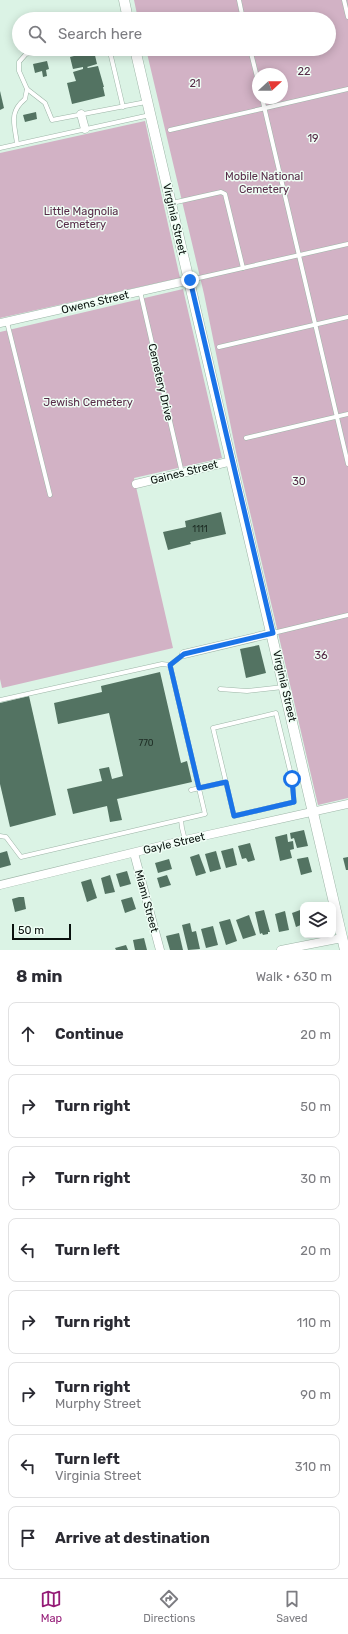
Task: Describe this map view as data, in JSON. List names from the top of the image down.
{
  "streets": {
    "street": [
      "Virginia Street",
      "Owens Street",
      "Gaines Street",
      "Gayle Street",
      "Miami Street"
    ],
    "lane": ["Cemetery Drive"]
  },
  "crossings": [
    ["Virginia Street", "Owens Street"],
    ["Virginia Street", "Gaines Street"],
    ["Virginia Street", "Gayle Street"],
    ["Owens Street", "Cemetery Drive"],
    ["Cemetery Drive", "Gaines Street"],
    ["Gayle Street", "Miami Street"]
  ],
  "parks": [
    "22",
    "21",
    "19",
    "Mobile National Cemetery",
    "Little Magnolia Cemetery",
    "Jewish Cemetery",
    "30",
    "36"
  ],
  "house_numbers": ["1111", "770"],
  "scale_bar": "50 m",
  "north": "right",
  "page": {
    "search": "Search here",
    "scale": "50 m",
    "heading": ["8 min", "Walk · 630 m"],
    "list": [
      ["Continue", "20 m"],
      ["Turn right", "50 m"],
      ["Turn right", "30 m"],
      ["Turn left", "20 m"],
      ["Turn right", "110 m"],
      ["Turn right", "Murphy Street", "90 m"],
      ["Turn left", "Virginia Street", "310 m"],
      "Arrive at destination"
    ],
    "nav": ["Map", "Directions", "Saved"]
  }
}
